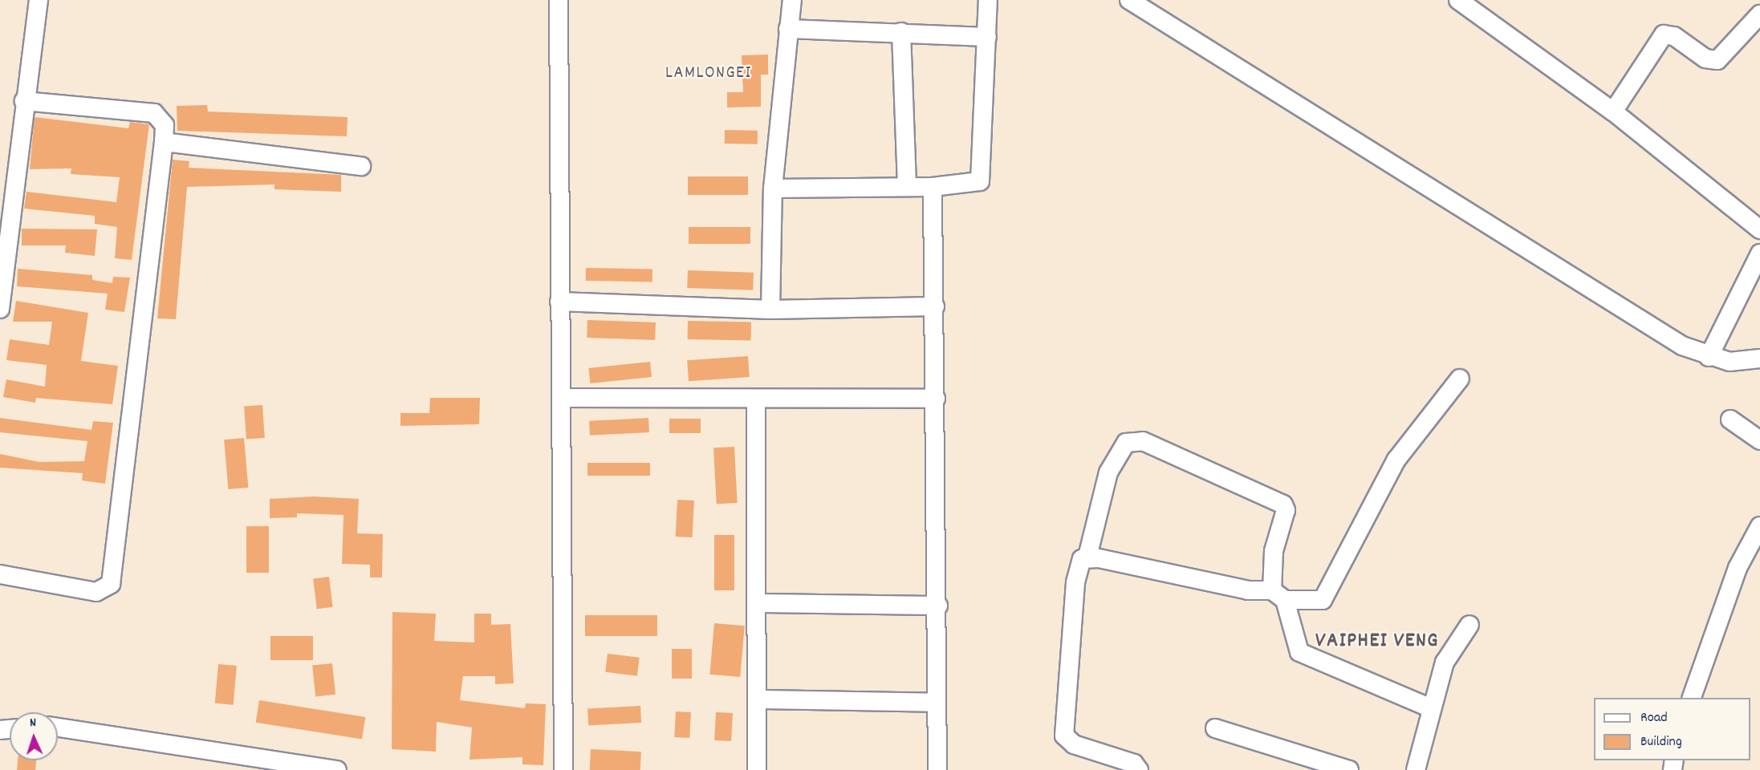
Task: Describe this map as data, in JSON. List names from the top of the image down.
{
  "districts": ["LAMLONGEI", "VAIPHEI VENG"],
  "legend": ["Road", "Building"],
  "north": "top"
}
